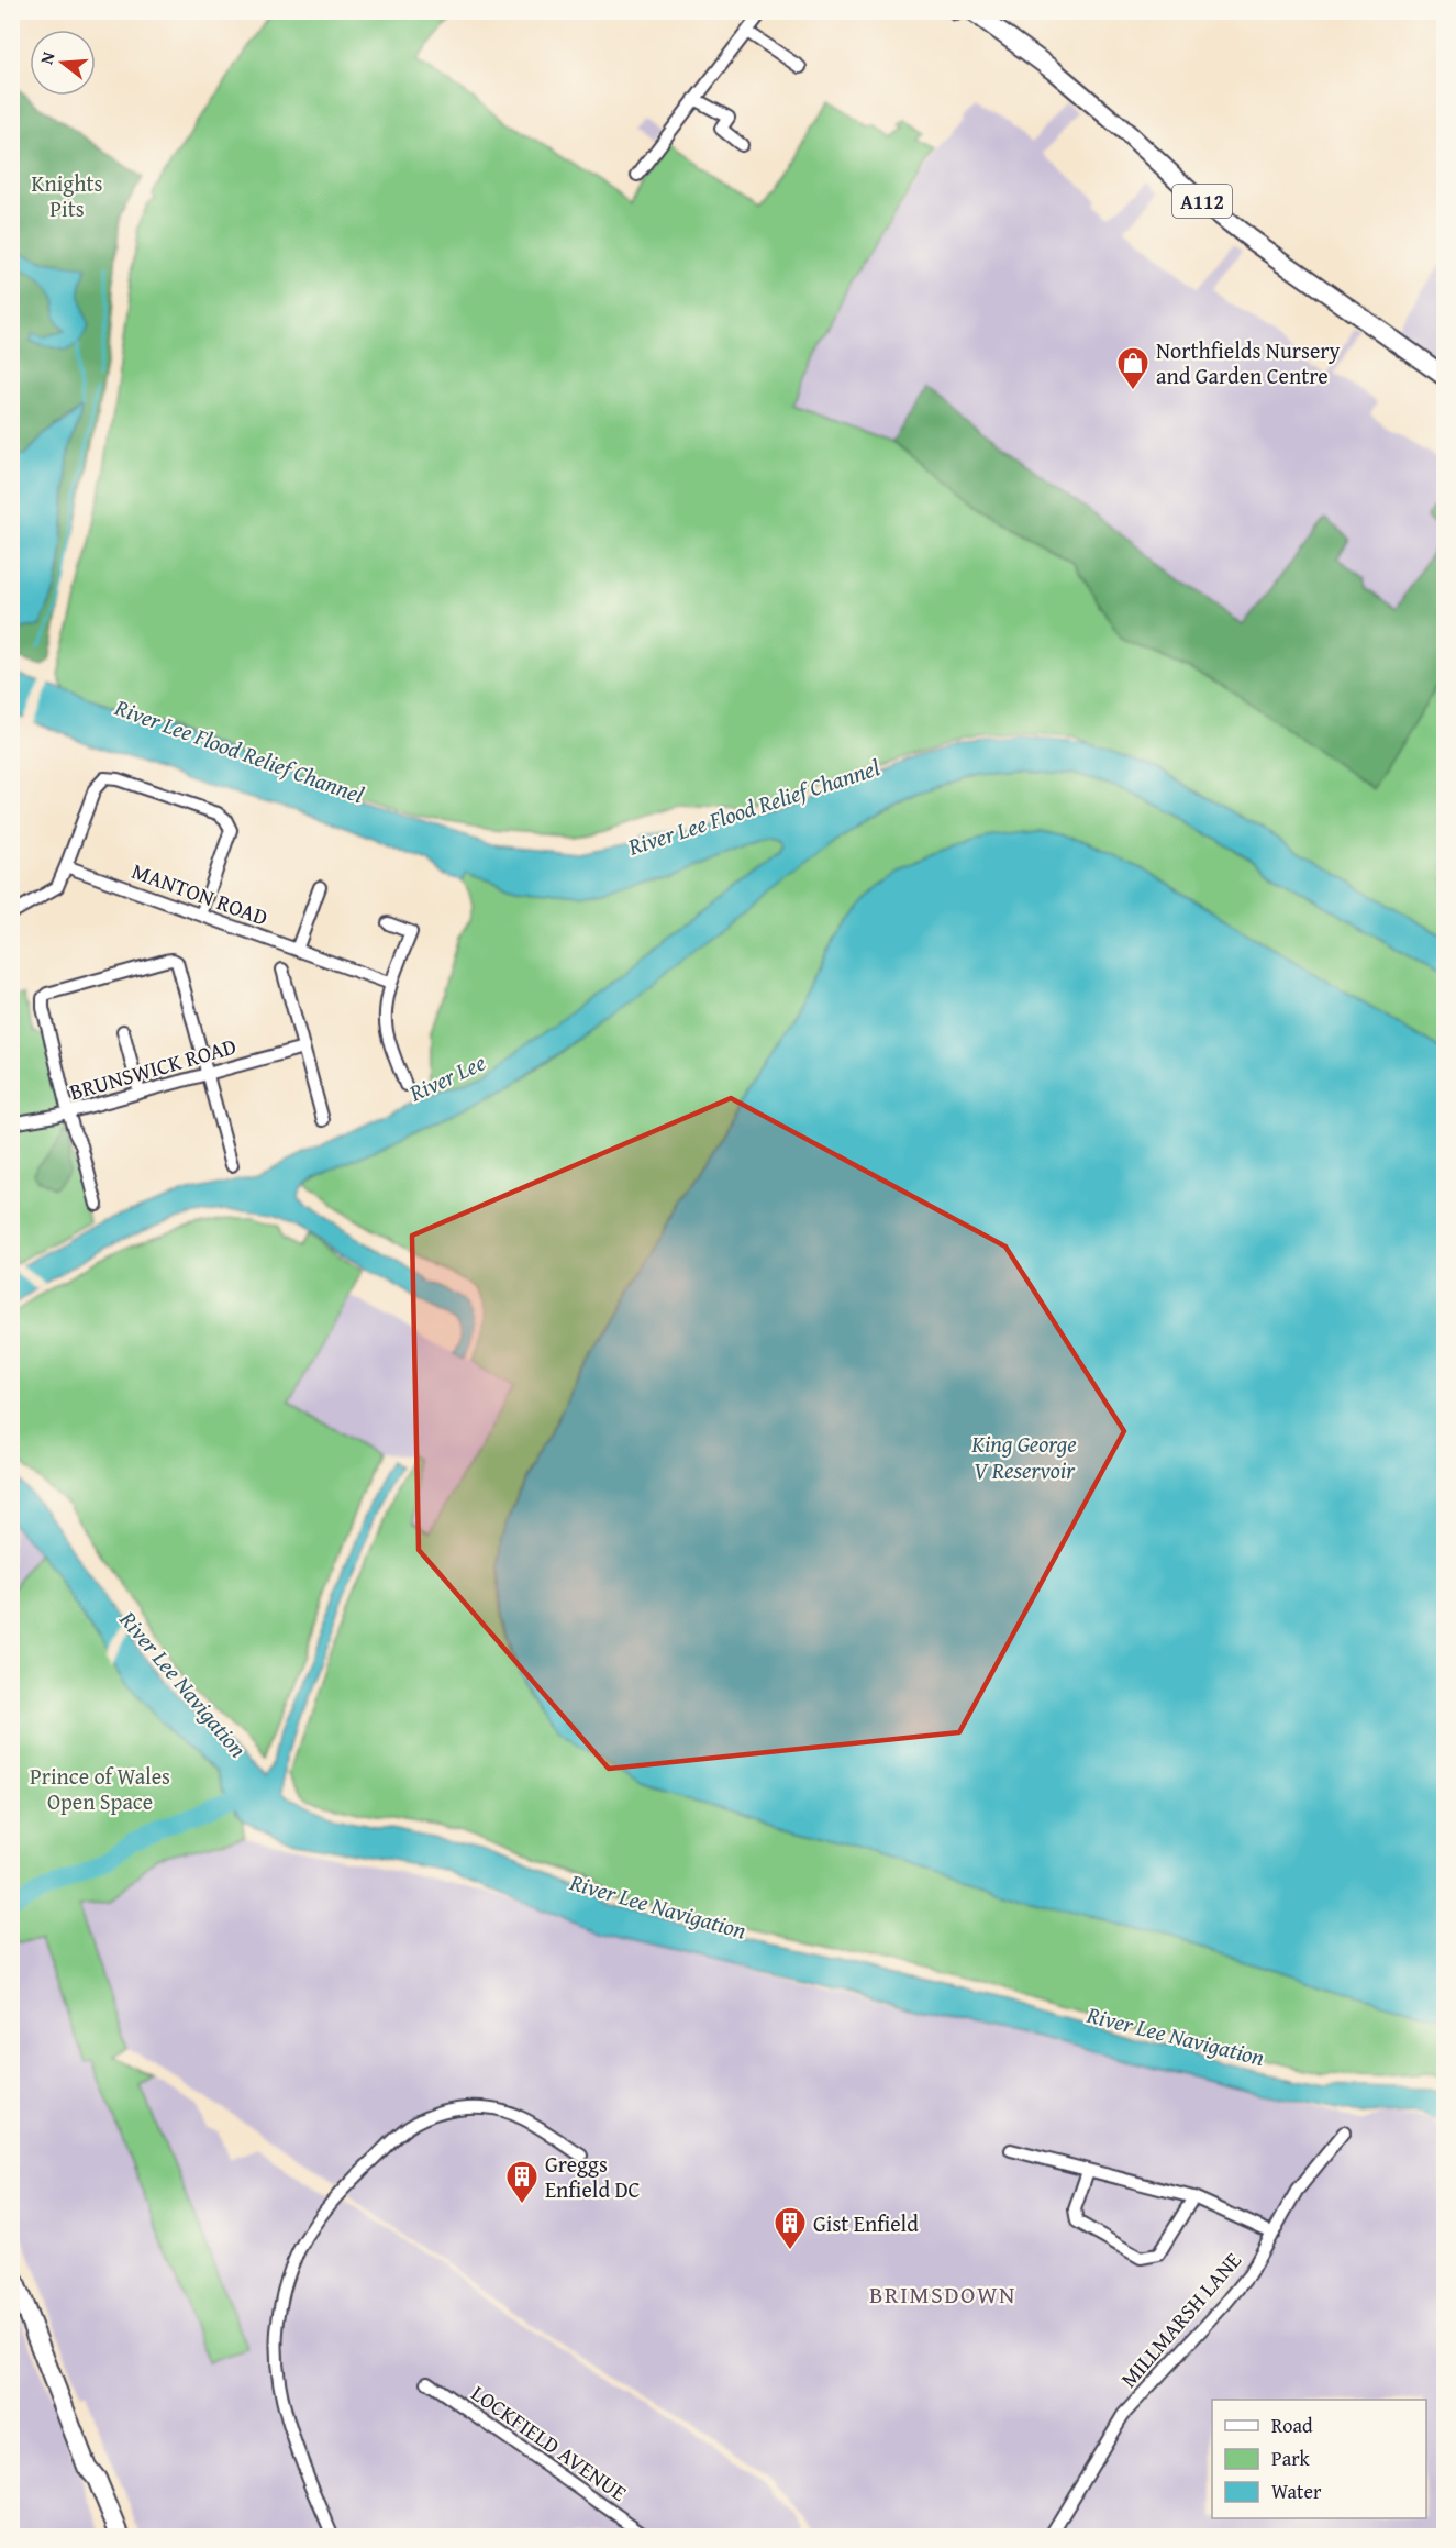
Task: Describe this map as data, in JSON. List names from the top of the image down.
{
  "streets": {
    "main road": ["A112"],
    "street": [
      "MANTON ROAD",
      "BRUNSWICK ROAD",
      "MILLMARSH LANE",
      "LOCKFIELD AVENUE"
    ]
  },
  "districts": ["BRIMSDOWN"],
  "water": [
    "River Lee Flood Relief Channel",
    "River Lee",
    "King George V Reservoir",
    "River Lee Navigation"
  ],
  "parks": ["Knights Pits", "Prince of Wales Open Space"],
  "places": {
    "shop": ["Northfields Nursery and Garden Centre"],
    "building": ["Greggs Enfield DC", "Gist Enfield"]
  },
  "legend": ["Road", "Park", "Water"],
  "north": "left"
}
